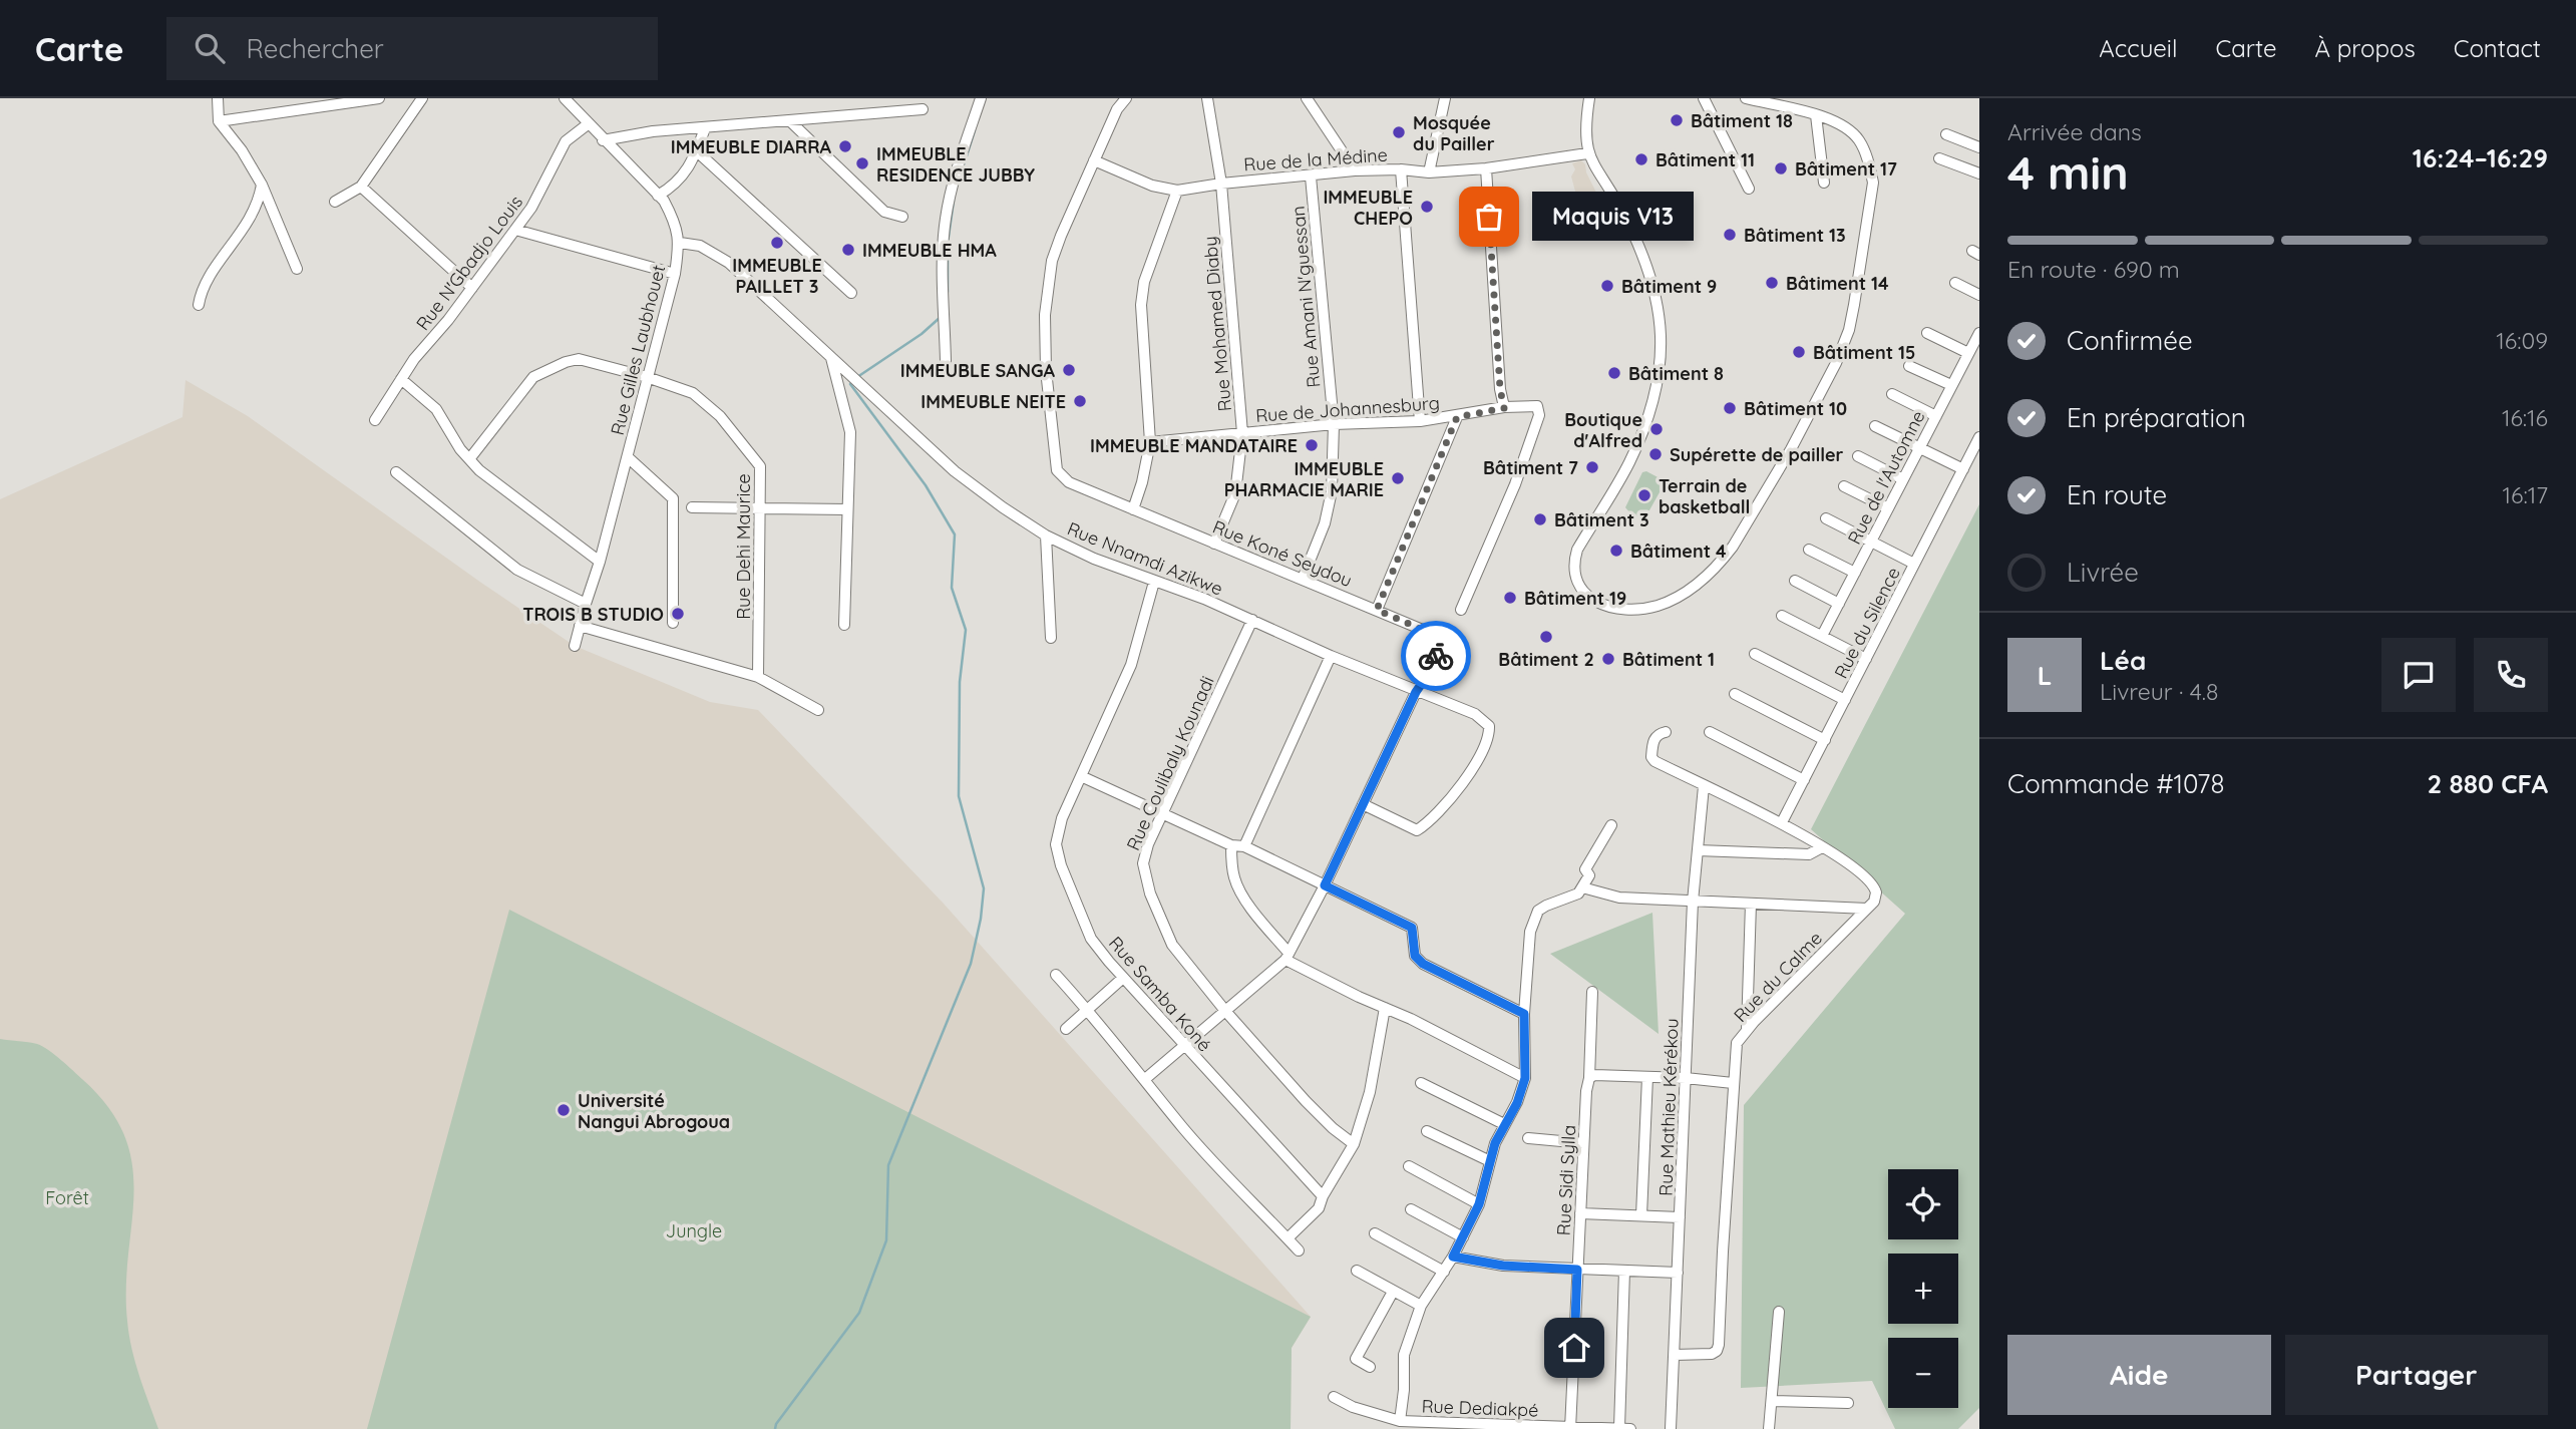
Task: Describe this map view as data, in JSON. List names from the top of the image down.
{
  "streets": {
    "street": [
      "Rue de la Médine",
      "Rue N'Gbadjo Louis",
      "Rue Amani N'guessan",
      "Rue Mohamed Diaby",
      "Rue Gilles Laubhouet",
      "Rue de Johannesburg",
      "Rue de l'Automne",
      "Rue Dehi Maurice",
      "Rue Koné Seydou",
      "Rue Nnamdi Azikwe",
      "Rue du Silence",
      "Rue Coulibaly Kounadi",
      "Rue du Calme",
      "Rue Samba Koné",
      "Rue Mathieu Kérékou",
      "Rue Sidi Sylla",
      "Rue Dediakpé"
    ]
  },
  "crossings": [
    ["Rue de la Médine", "Rue Amani N'guessan"],
    ["Rue de la Médine", "Rue Mohamed Diaby"],
    ["Rue de la Médine", "Rue Koné Seydou"],
    ["Rue N'Gbadjo Louis", "Rue Gilles Laubhouet"],
    ["Rue Amani N'guessan", "Rue de Johannesburg"],
    ["Rue Amani N'guessan", "Rue Koné Seydou"],
    ["Rue Mohamed Diaby", "Rue de Johannesburg"],
    ["Rue Mohamed Diaby", "Rue Koné Seydou"],
    ["Rue Gilles Laubhouet", "Rue Dehi Maurice"],
    ["Rue Gilles Laubhouet", "Rue Nnamdi Azikwe"],
    ["Rue Koné Seydou", "Rue Nnamdi Azikwe"],
    ["Rue Koné Seydou", "Rue Coulibaly Kounadi"],
    ["Rue Koné Seydou", "Rue Samba Koné"],
    ["Rue Nnamdi Azikwe", "Rue Coulibaly Kounadi"],
    ["Rue Nnamdi Azikwe", "Rue Samba Koné"],
    ["Rue du Calme", "Rue Mathieu Kérékou"],
    ["Rue Sidi Sylla", "Rue Dediakpé"]
  ],
  "parks": ["Forêt", "Jungle"],
  "places": [
    "Bâtiment 18",
    "Mosquée du Pailler",
    "IMMEUBLE DIARRA",
    "Bâtiment 11",
    "IMMEUBLE RESIDENCE JUBBY",
    "Bâtiment 17",
    "IMMEUBLE CHEPO",
    "Maquis V13",
    "Bâtiment 13",
    "IMMEUBLE PAILLET 3",
    "IMMEUBLE HMA",
    "Bâtiment 14",
    "Bâtiment 9",
    "Bâtiment 15",
    "IMMEUBLE SANGA",
    "Bâtiment 8",
    "IMMEUBLE NEITE",
    "Bâtiment 10",
    "Boutique d'Alfred",
    "IMMEUBLE MANDATAIRE",
    "Supérette de pailler",
    "Bâtiment 7",
    "IMMEUBLE PHARMACIE MARIE",
    "Terrain de basketball",
    "Bâtiment 3",
    "Bâtiment 4",
    "Bâtiment 19",
    "TROIS B STUDIO",
    "Bâtiment 2",
    "Bâtiment 1",
    "Université Nangui Abrogoua"
  ],
  "page": {
    "header": "Carte",
    "search": "Rechercher",
    "nav": [
      "Accueil",
      "Carte",
      "À propos",
      "Contact"
    ],
    "heading": ["4 min", "Arrivée dans", "16:24–16:29"],
    "panel": [
      "Léa",
      "Livreur · 4.8",
      "Commande #1078",
      "2 880 CFA"
    ],
    "bubble": "Maquis V13",
    "bar": "En route · 690 m",
    "list": [
      ["Confirmée", "16:09"],
      ["En préparation", "16:16"],
      ["En route", "16:17"],
      "Livrée"
    ],
    "round": "L",
    "map_buttons": ["+", "−"],
    "buttons": ["Aide", "Partager"]
  }
}
